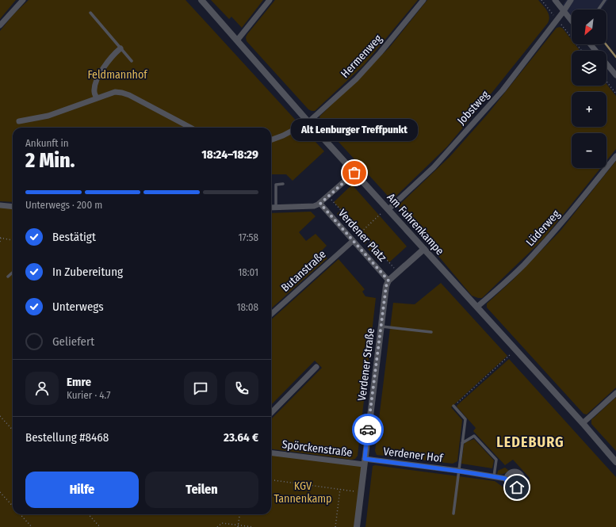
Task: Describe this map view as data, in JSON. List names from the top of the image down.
{
  "streets": {
    "street": [
      "Hermenweg",
      "Jobstweg",
      "Am Fuhrenkampe",
      "Lüderweg",
      "Verdener Platz",
      "Butanstraße",
      "Verdener Straße",
      "Spörckenstraße",
      "Verdener Hof"
    ]
  },
  "crossings": [
    ["Hermenweg", "Am Fuhrenkampe"],
    ["Jobstweg", "Am Fuhrenkampe"],
    ["Am Fuhrenkampe", "Lüderweg"],
    ["Verdener Platz", "Butanstraße"],
    ["Verdener Platz", "Verdener Straße"],
    ["Verdener Straße", "Spörckenstraße"],
    ["Verdener Straße", "Verdener Hof"],
    ["Spörckenstraße", "Verdener Hof"]
  ],
  "districts": ["LEDEBURG"],
  "parks": ["Feldmannhof", "KGV Tannenkamp"],
  "places": ["Alt Lenburger Treffpunkt"],
  "north": "bottom left",
  "page": {
    "map_buttons": ["+", "−"],
    "bubble": "Alt Lenburger Treffpunkt",
    "heading": ["2 Min.", "Ankunft in", "18:24–18:29"],
    "panel": [
      "Emre",
      "Kurier · 4.7",
      "Bestellung #8468",
      "23.64 €"
    ],
    "bar": "Unterwegs · 200 m",
    "list": [
      ["Bestätigt", "17:58"],
      ["In Zubereitung", "18:01"],
      ["Unterwegs", "18:08"],
      "Geliefert"
    ],
    "buttons": ["Hilfe", "Teilen"]
  }
}
